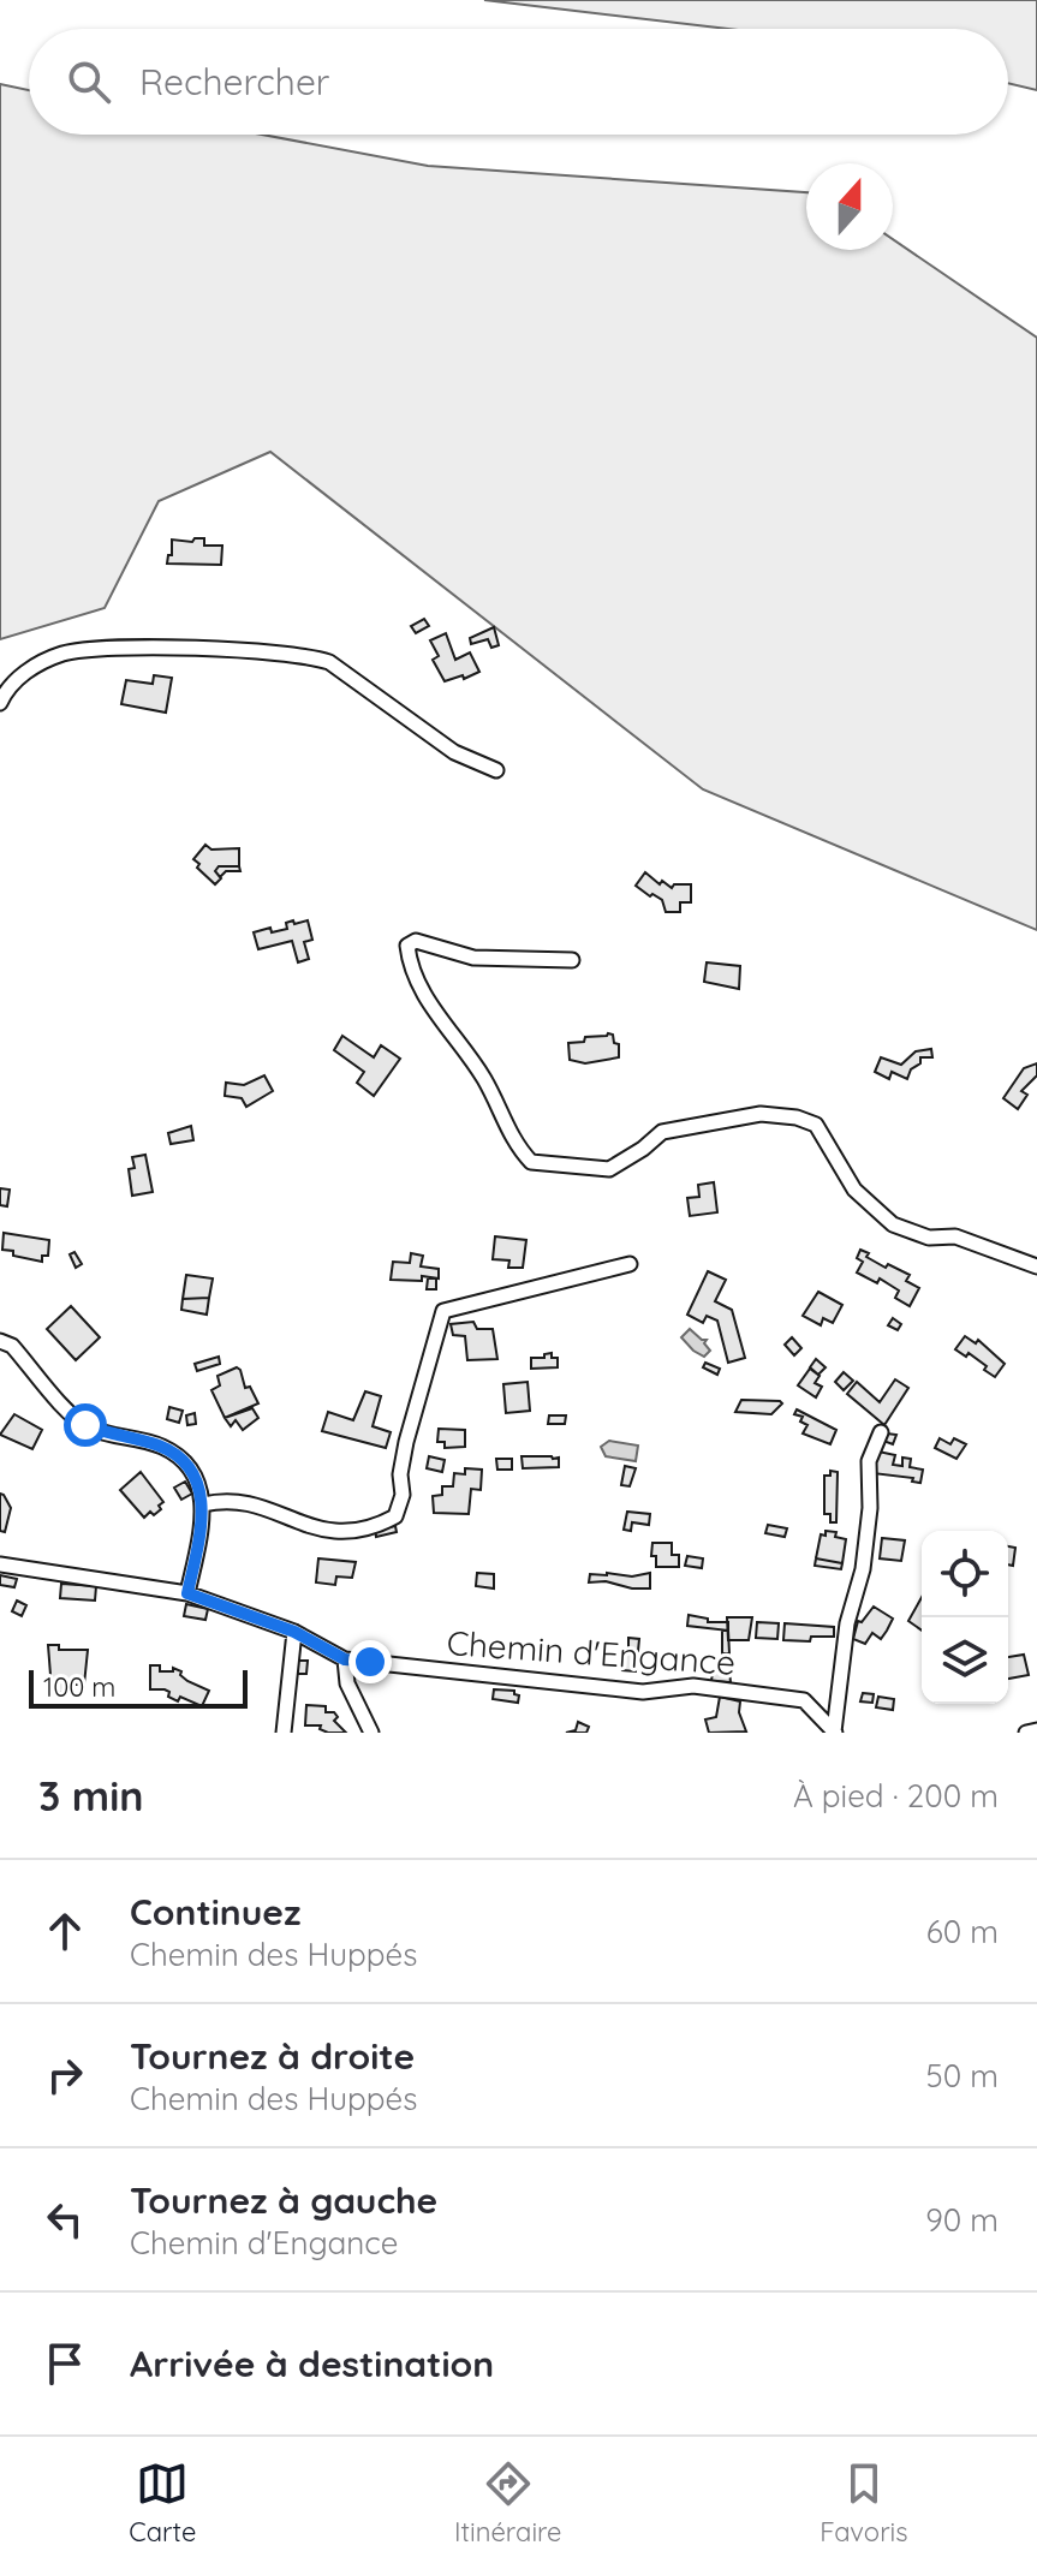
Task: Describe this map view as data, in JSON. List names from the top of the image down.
{
  "streets": {
    "street": ["Chemin d'Engance"]
  },
  "scale_bar": "100 m",
  "north": "top",
  "page": {
    "search": "Rechercher",
    "scale": "100 m",
    "heading": ["3 min", "À pied · 200 m"],
    "list": [
      ["Continuez", "Chemin des Huppés", "60 m"],
      ["Tournez à droite", "Chemin des Huppés", "50 m"],
      ["Tournez à gauche", "Chemin d'Engance", "90 m"],
      "Arrivée à destination"
    ],
    "nav": ["Carte", "Itinéraire", "Favoris"]
  }
}
